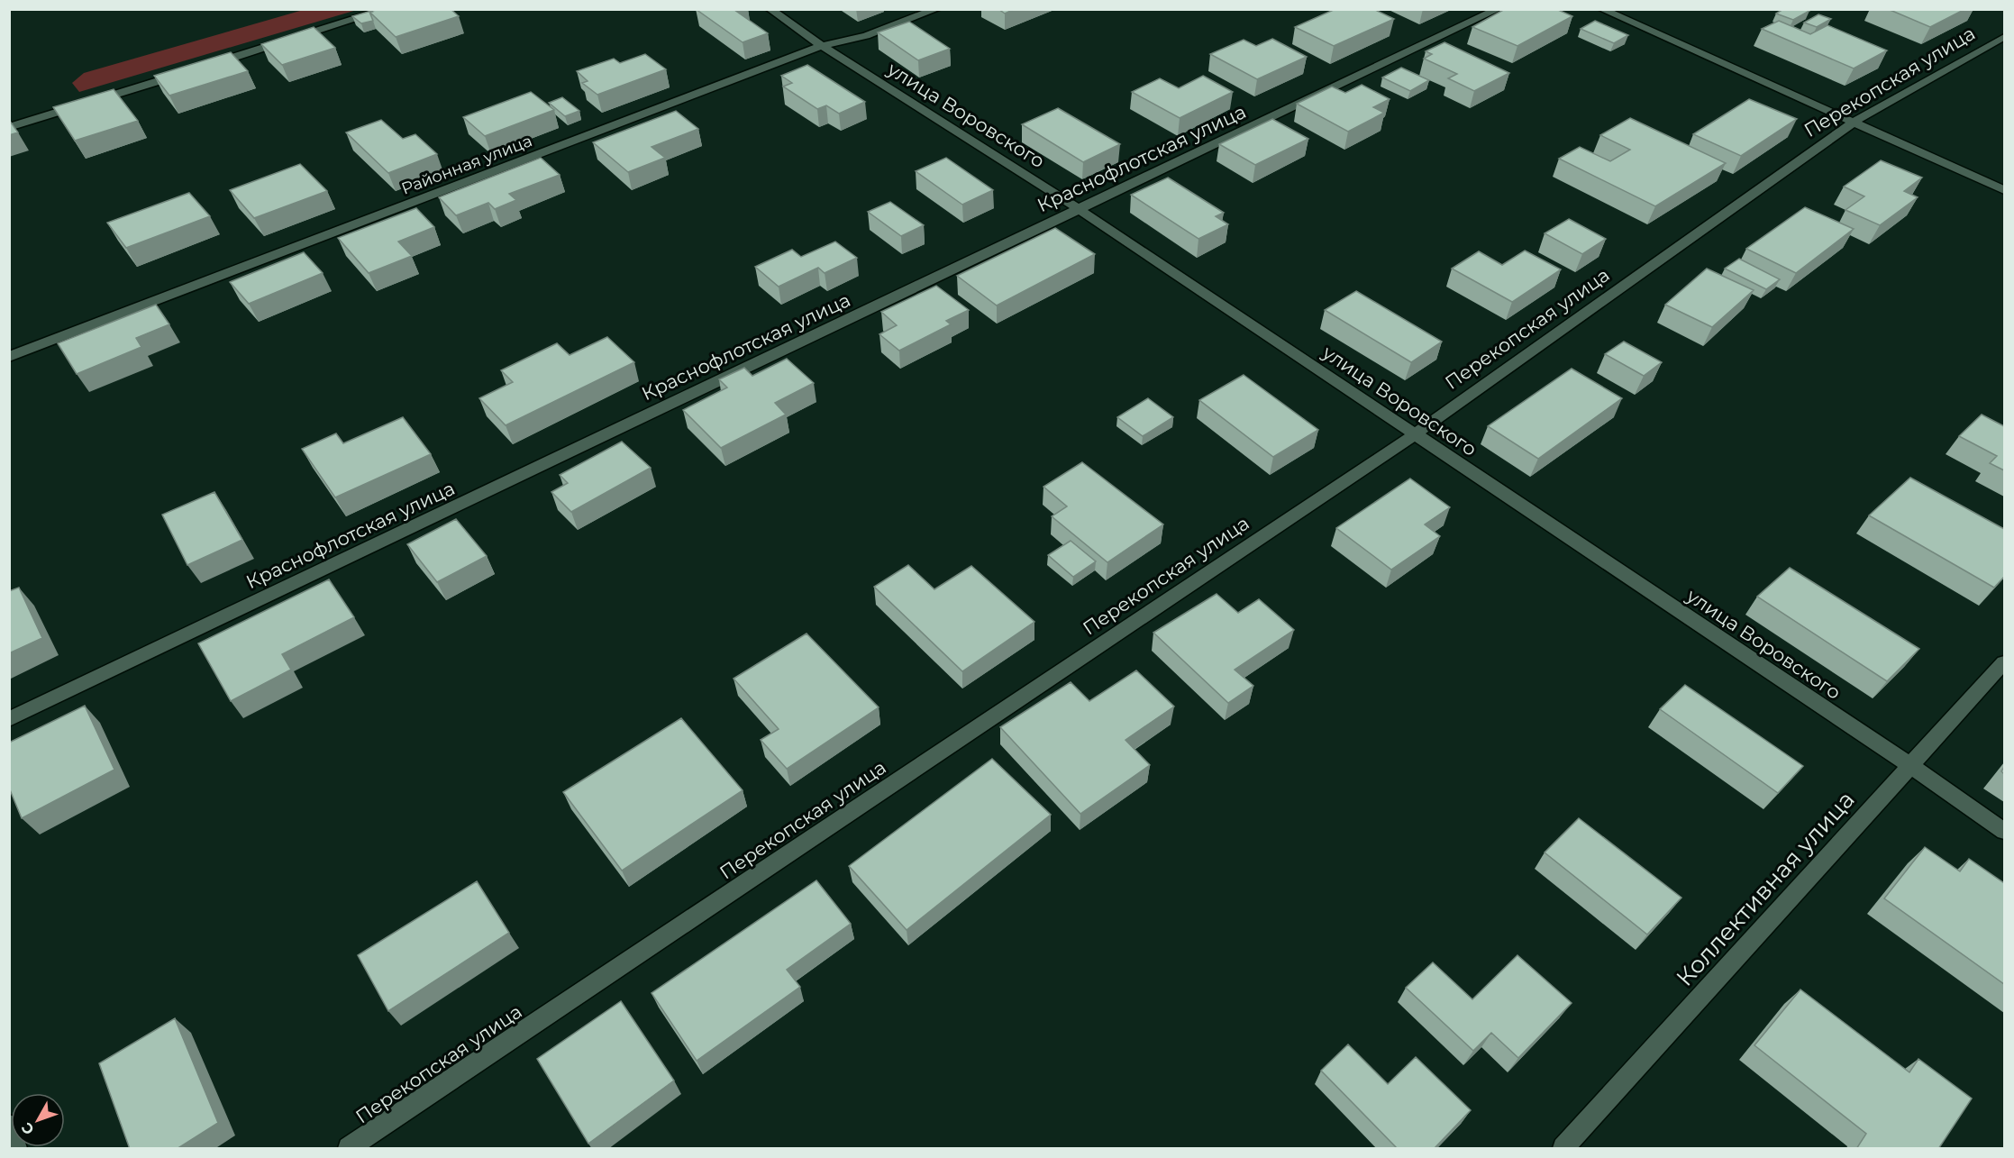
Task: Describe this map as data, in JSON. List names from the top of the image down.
{
  "streets": {
    "street": [
      "Перекопская улица",
      "улица Воровского",
      "Краснофлотская улица",
      "Районная улица",
      "Коллективная улица"
    ]
  },
  "crossings": [
    ["Перекопская улица", "улица Воровского"],
    ["улица Воровского", "Краснофлотская улица"],
    ["улица Воровского", "Районная улица"],
    ["улица Воровского", "Коллективная улица"]
  ],
  "north": "bottom left"
}
